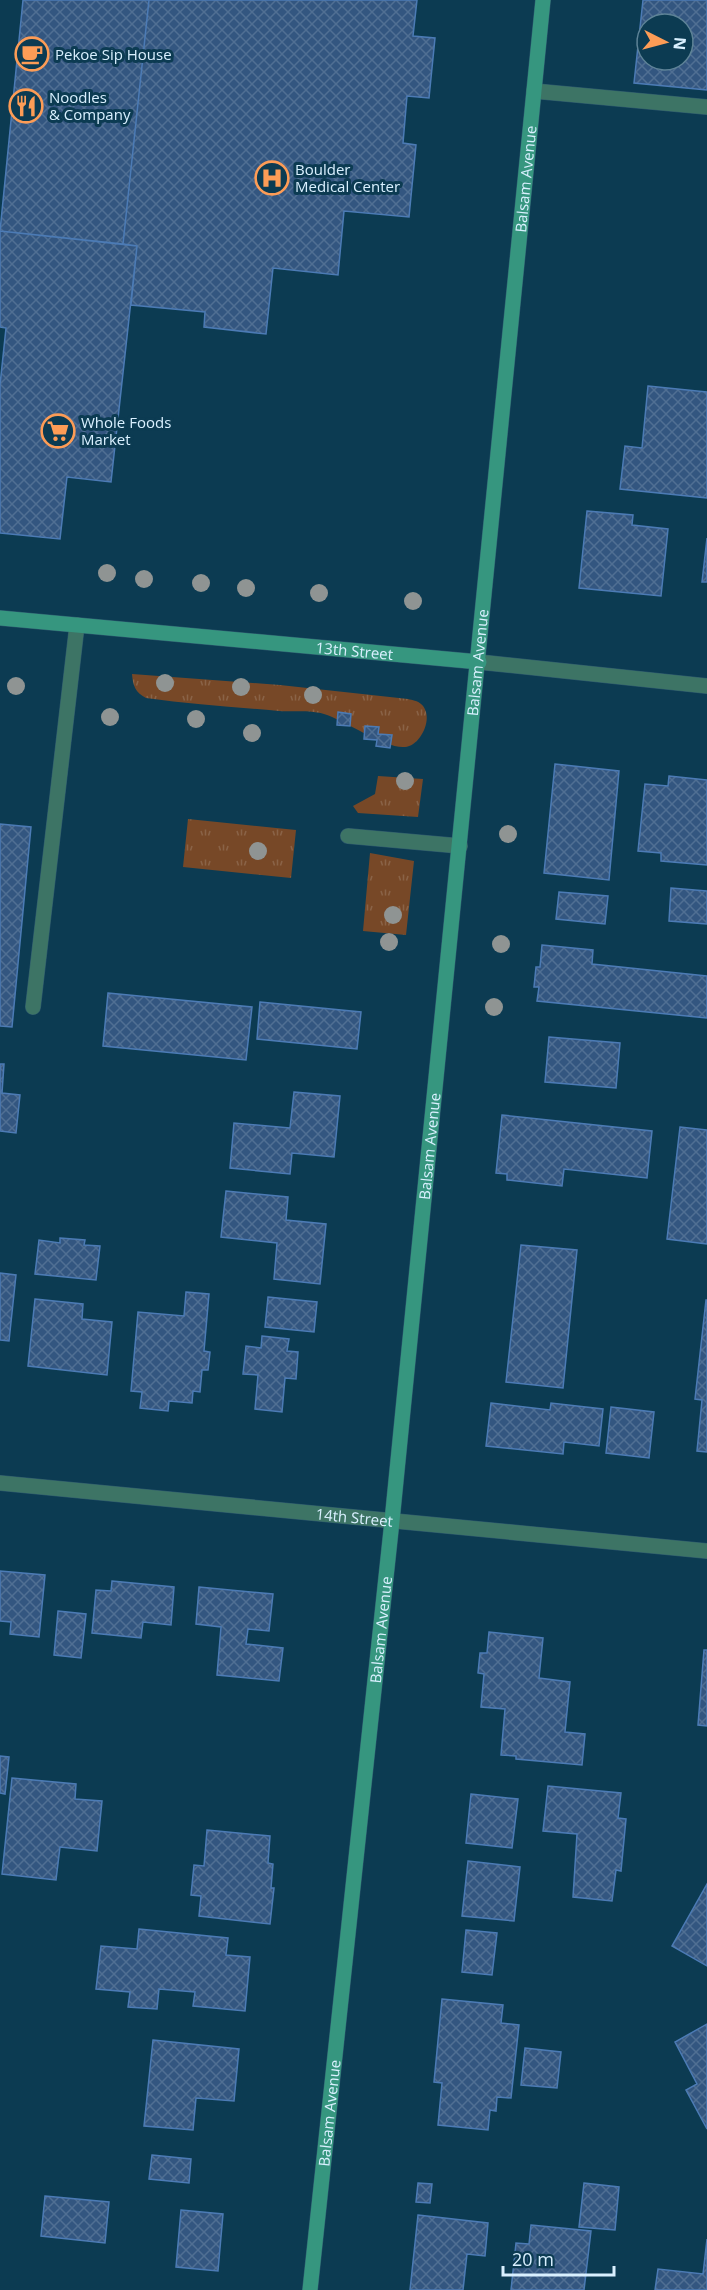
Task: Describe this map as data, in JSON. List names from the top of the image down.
{
  "streets": {
    "street": ["Balsam Avenue", "13th Street", "14th Street"]
  },
  "crossings": [
    ["Balsam Avenue", "13th Street"],
    ["Balsam Avenue", "14th Street"]
  ],
  "places": {
    "cafe": ["Pekoe Sip House"],
    "restaurant": ["Noodles & Company"],
    "hospital": ["Boulder Medical Center"],
    "supermarket": ["Whole Foods Market"]
  },
  "scale_bar": "20 m",
  "north": "right"
}
